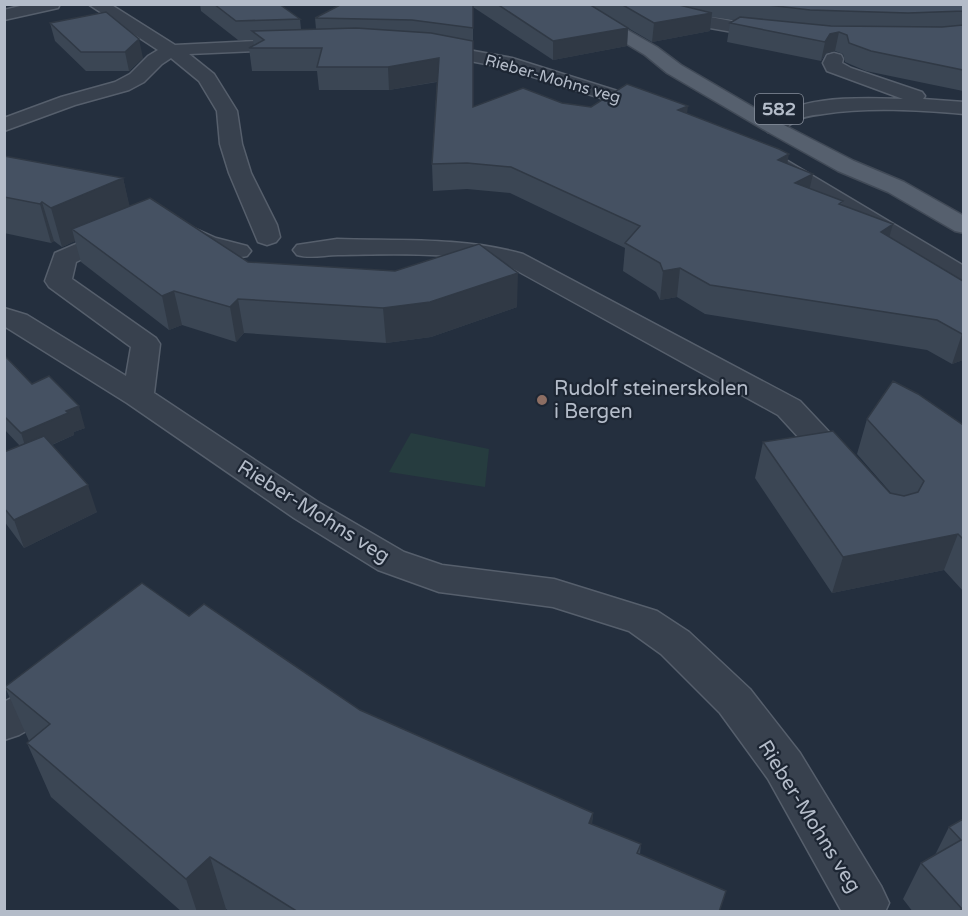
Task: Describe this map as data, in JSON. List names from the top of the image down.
{
  "streets": {
    "main road": ["582"],
    "street": ["Rieber-Mohns veg"]
  },
  "places": ["Rudolf steinerskolen i Bergen"]
}
